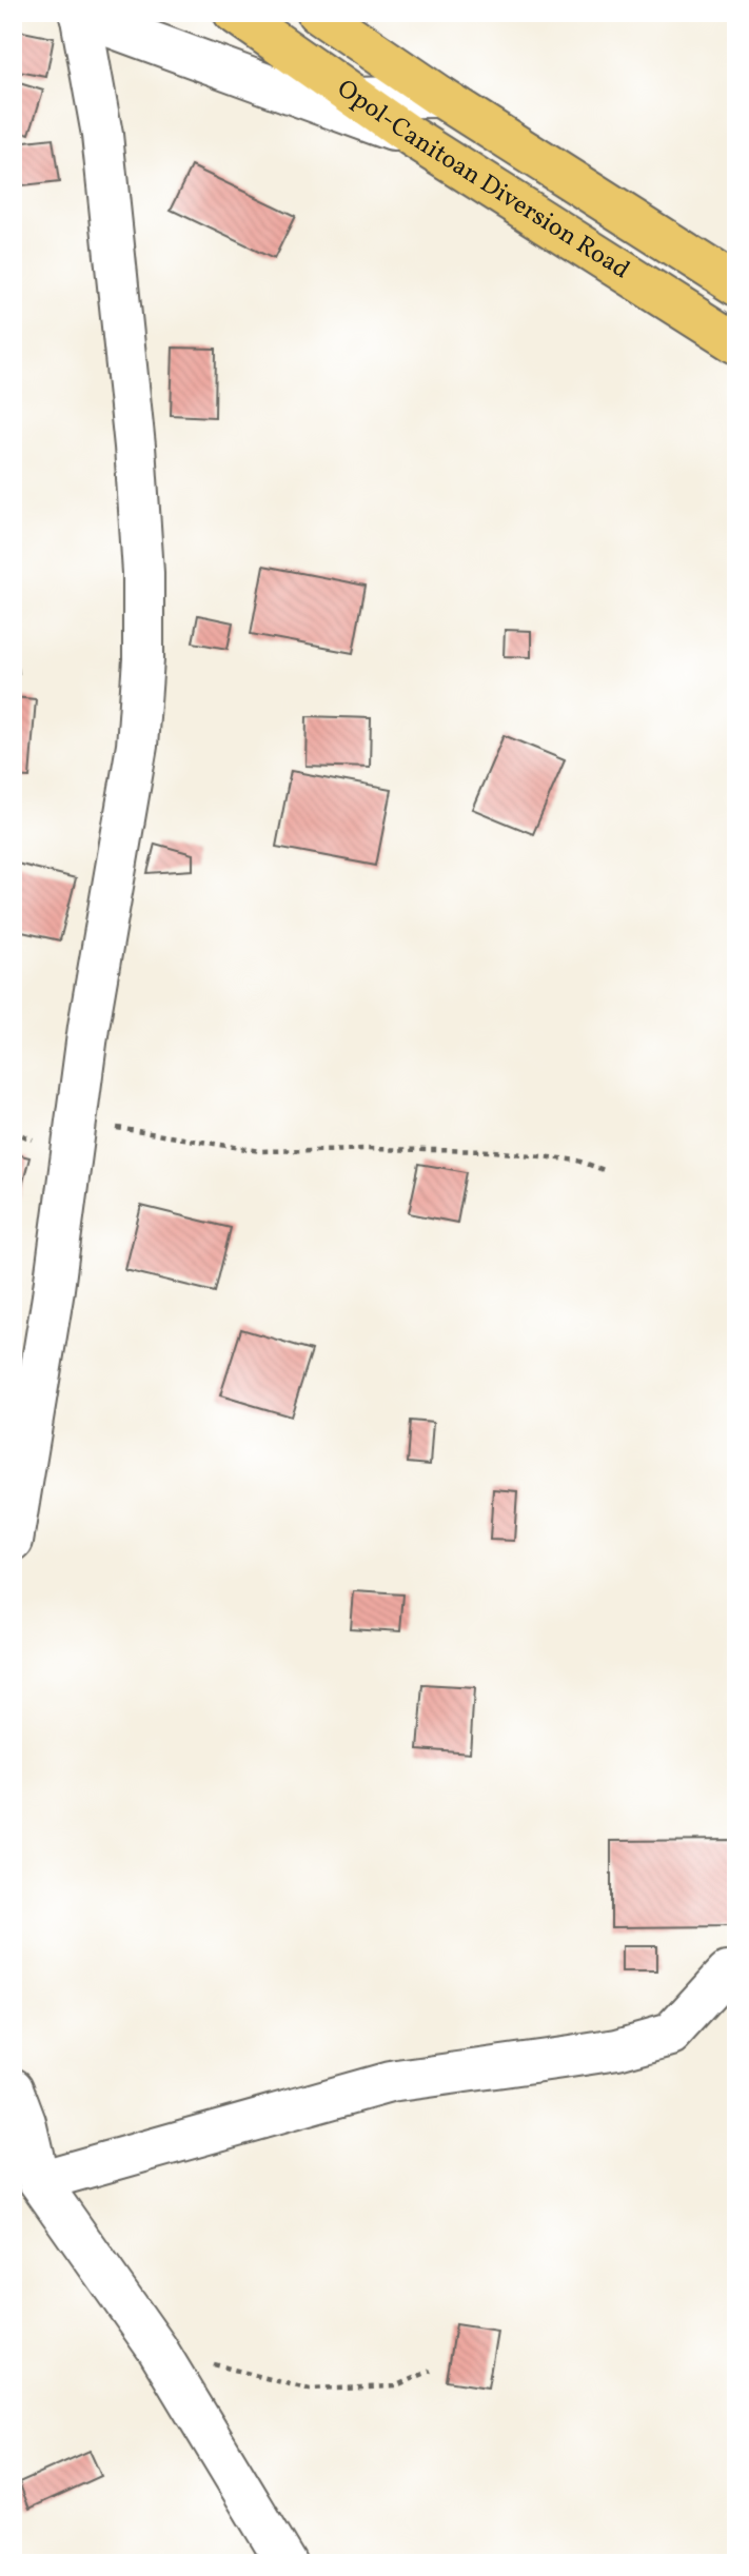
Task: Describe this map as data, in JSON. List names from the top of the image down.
{
  "streets": {
    "main road": ["Opol-Canitoan Diversion Road"]
  }
}
